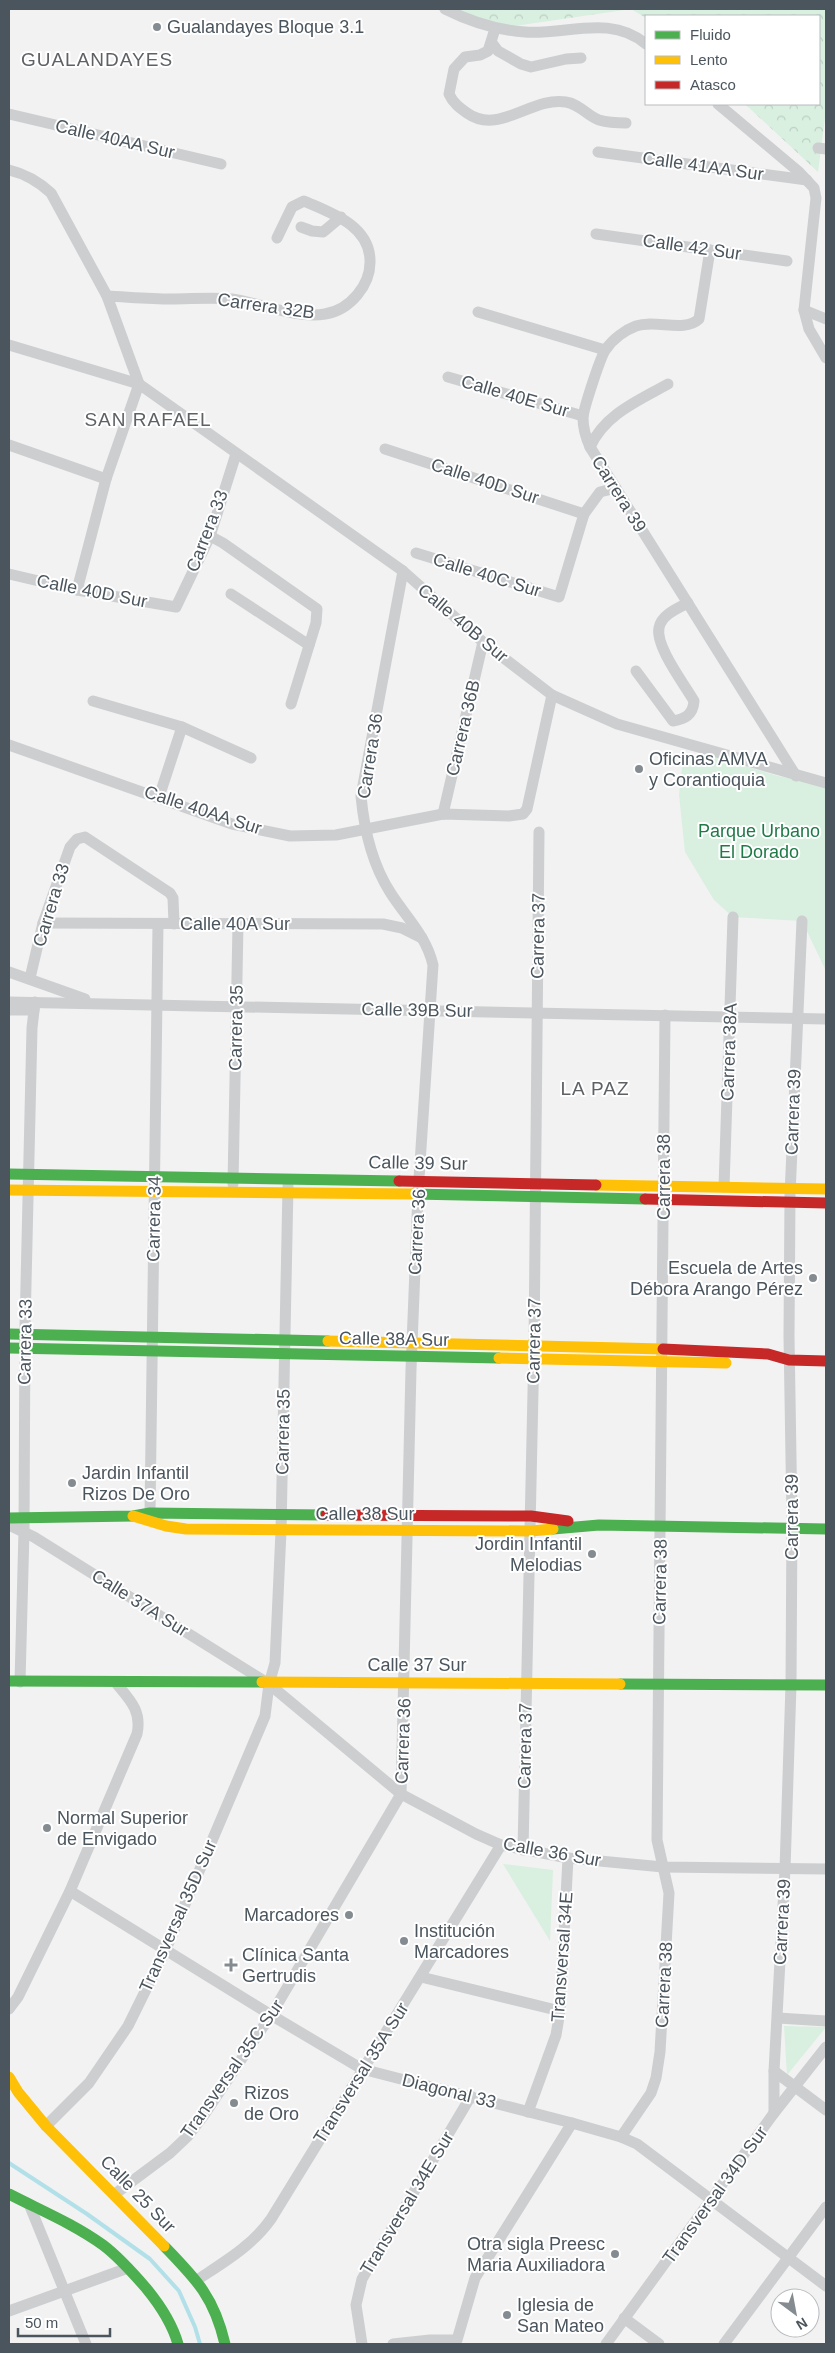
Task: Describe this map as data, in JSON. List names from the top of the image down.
{
  "streets": {
    "street": [
      "Calle 40AA Sur",
      "Calle 41AA Sur",
      "Calle 42 Sur",
      "Carrera 32B",
      "Calle 40E Sur",
      "Calle 40D Sur",
      "Carrera 39",
      "Carrera 33",
      "Calle 40C Sur",
      "Calle 40B Sur",
      "Carrera 36B",
      "Carrera 36",
      "Calle 40A Sur",
      "Carrera 37",
      "Calle 39B Sur",
      "Carrera 35",
      "Carrera 38A",
      "Calle 39 Sur",
      "Carrera 38",
      "Carrera 34",
      "Calle 38A Sur",
      "Calle 38 Sur",
      "Calle 37A Sur",
      "Calle 37 Sur",
      "Calle 36 Sur",
      "Transversal 35D Sur",
      "Transversal 34E",
      "Transversal 35C Sur",
      "Transversal 35A Sur",
      "Diagonal 33",
      "Calle 25 Sur",
      "Transversal 34D Sur",
      "Transversal 34E Sur"
    ]
  },
  "crossings": [
    ["Calle 40AA Sur", "Calle 40B Sur"],
    ["Calle 40AA Sur", "Carrera 36B"],
    ["Calle 40AA Sur", "Carrera 36"],
    ["Calle 40E Sur", "Carrera 39"],
    ["Calle 40D Sur", "Carrera 33"],
    ["Calle 40D Sur", "Calle 40C Sur"],
    ["Carrera 39", "Calle 40B Sur"],
    ["Carrera 39", "Calle 39B Sur"],
    ["Carrera 39", "Calle 39 Sur"],
    ["Carrera 39", "Calle 38A Sur"],
    ["Carrera 39", "Calle 38 Sur"],
    ["Carrera 39", "Calle 37 Sur"],
    ["Carrera 39", "Calle 36 Sur"],
    ["Carrera 39", "Transversal 34D Sur"],
    ["Carrera 33", "Calle 40B Sur"],
    ["Carrera 33", "Calle 40A Sur"],
    ["Carrera 33", "Calle 39B Sur"],
    ["Carrera 33", "Calle 39 Sur"],
    ["Carrera 33", "Calle 38A Sur"],
    ["Carrera 33", "Calle 38 Sur"],
    ["Carrera 33", "Calle 37A Sur"],
    ["Carrera 33", "Calle 37 Sur"],
    ["Calle 40B Sur", "Carrera 36B"],
    ["Calle 40B Sur", "Carrera 36"],
    ["Carrera 36", "Calle 40A Sur"],
    ["Carrera 36", "Calle 39B Sur"],
    ["Carrera 36", "Calle 39 Sur"],
    ["Carrera 36", "Calle 38A Sur"],
    ["Carrera 36", "Calle 38 Sur"],
    ["Carrera 36", "Calle 37 Sur"],
    ["Carrera 36", "Calle 36 Sur"],
    ["Carrera 36", "Transversal 35C Sur"],
    ["Calle 40A Sur", "Carrera 35"],
    ["Calle 40A Sur", "Carrera 34"],
    ["Carrera 37", "Calle 39B Sur"],
    ["Carrera 37", "Calle 39 Sur"],
    ["Carrera 37", "Calle 38A Sur"],
    ["Carrera 37", "Calle 38 Sur"],
    ["Carrera 37", "Calle 37 Sur"],
    ["Carrera 37", "Calle 36 Sur"],
    ["Calle 39B Sur", "Carrera 35"],
    ["Calle 39B Sur", "Carrera 38A"],
    ["Calle 39B Sur", "Carrera 38"],
    ["Calle 39B Sur", "Carrera 34"],
    ["Carrera 35", "Calle 39 Sur"],
    ["Carrera 35", "Calle 38A Sur"],
    ["Carrera 35", "Calle 38 Sur"],
    ["Carrera 35", "Calle 37A Sur"],
    ["Carrera 35", "Calle 37 Sur"],
    ["Carrera 35", "Calle 36 Sur"],
    ["Carrera 35", "Transversal 35D Sur"],
    ["Carrera 38A", "Calle 39 Sur"],
    ["Calle 39 Sur", "Carrera 38"],
    ["Calle 39 Sur", "Carrera 34"],
    ["Carrera 38", "Calle 38A Sur"],
    ["Carrera 38", "Calle 38 Sur"],
    ["Carrera 38", "Calle 37 Sur"],
    ["Carrera 38", "Calle 36 Sur"],
    ["Carrera 38", "Diagonal 33"],
    ["Carrera 34", "Calle 38A Sur"],
    ["Carrera 34", "Calle 38 Sur"],
    ["Calle 37A Sur", "Calle 37 Sur"],
    ["Calle 37A Sur", "Calle 36 Sur"],
    ["Calle 37A Sur", "Transversal 35D Sur"],
    ["Calle 37 Sur", "Calle 36 Sur"],
    ["Calle 37 Sur", "Transversal 35D Sur"],
    ["Calle 36 Sur", "Transversal 35D Sur"],
    ["Calle 36 Sur", "Transversal 34E"],
    ["Calle 36 Sur", "Transversal 35C Sur"],
    ["Calle 36 Sur", "Transversal 35A Sur"],
    ["Transversal 35D Sur", "Diagonal 33"],
    ["Transversal 35D Sur", "Calle 25 Sur"],
    ["Transversal 34E", "Diagonal 33"],
    ["Transversal 35C Sur", "Diagonal 33"],
    ["Transversal 35C Sur", "Calle 25 Sur"],
    ["Transversal 35A Sur", "Diagonal 33"],
    ["Transversal 35A Sur", "Calle 25 Sur"],
    ["Diagonal 33", "Transversal 34D Sur"],
    ["Diagonal 33", "Transversal 34E Sur"]
  ],
  "districts": ["GUALANDAYES", "SAN RAFAEL", "LA PAZ"],
  "parks": ["Parque Urbano El Dorado"],
  "places": {
    "other": [
      "Gualandayes Bloque 3.1",
      "Oficinas AMVA y Corantioquia",
      "Escuela de Artes Débora Arango Pérez",
      "Jardin Infantil Rizos De Oro",
      "Jordin Infantil Melodias",
      "Normal Superior de Envigado",
      "Marcadores",
      "Institución Marcadores",
      "Rizos de Oro",
      "Otra sigla Preesc Maria Auxiliadora",
      "Iglesia de San Mateo"
    ],
    "health": ["Clínica Santa Gertrudis"]
  },
  "legend": ["Fluido", "Lento", "Atasco"],
  "scale_bar": "50 m",
  "north": "bottom right"
}
